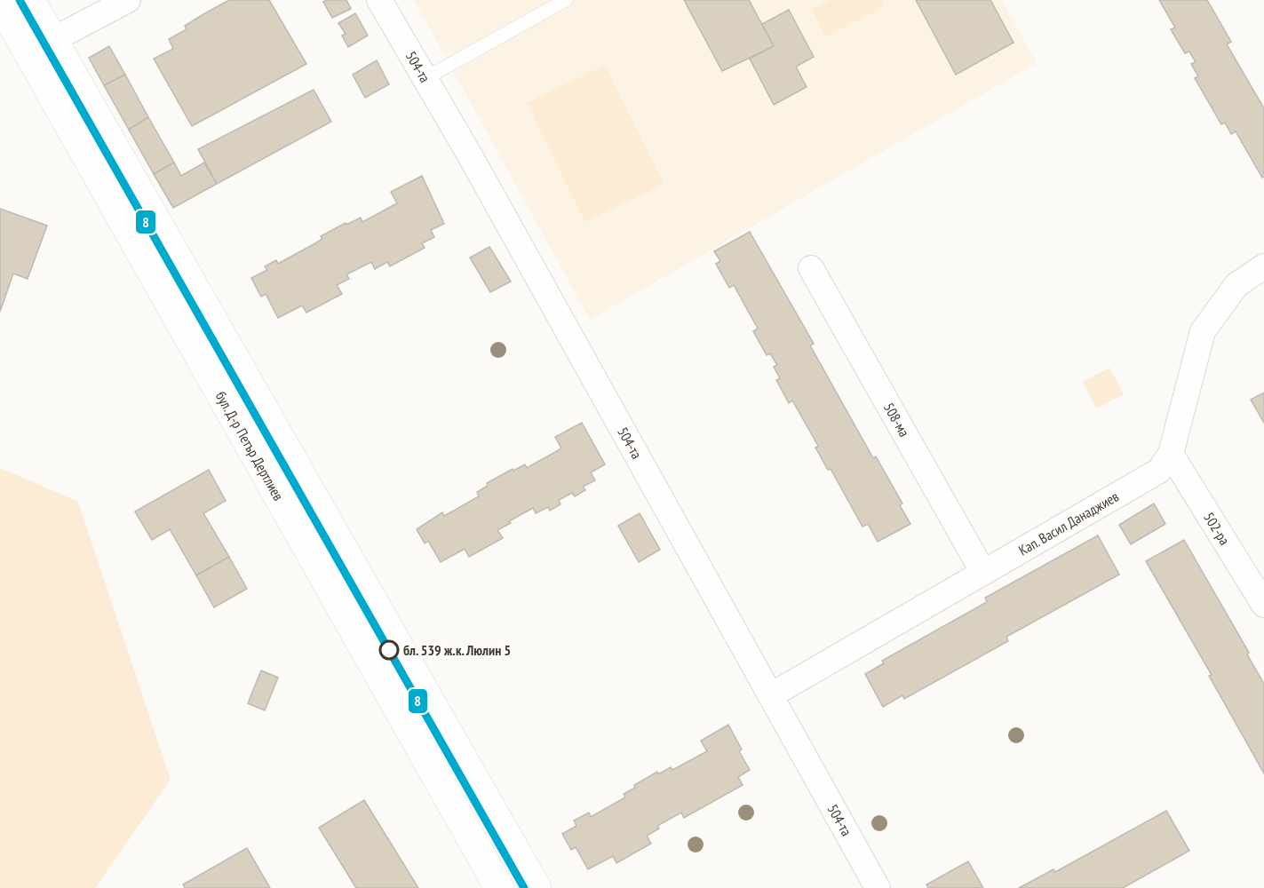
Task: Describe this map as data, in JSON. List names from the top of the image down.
{
  "streets": {
    "main road": ["бул. Д-р Петър Дертлиев"],
    "street": [
      "504-та",
      "508-ма",
      "Кап. Васил Данаджиев",
      "502-ра"
    ]
  },
  "crossings": [
    ["504-та", "Кап. Васил Данаджиев"],
    ["508-ма", "Кап. Васил Данаджиев"],
    ["Кап. Васил Данаджиев", "502-ра"]
  ],
  "places": ["бл. 539 ж.к. Люлин 5"],
  "lines": ["transit line 8"]
}
